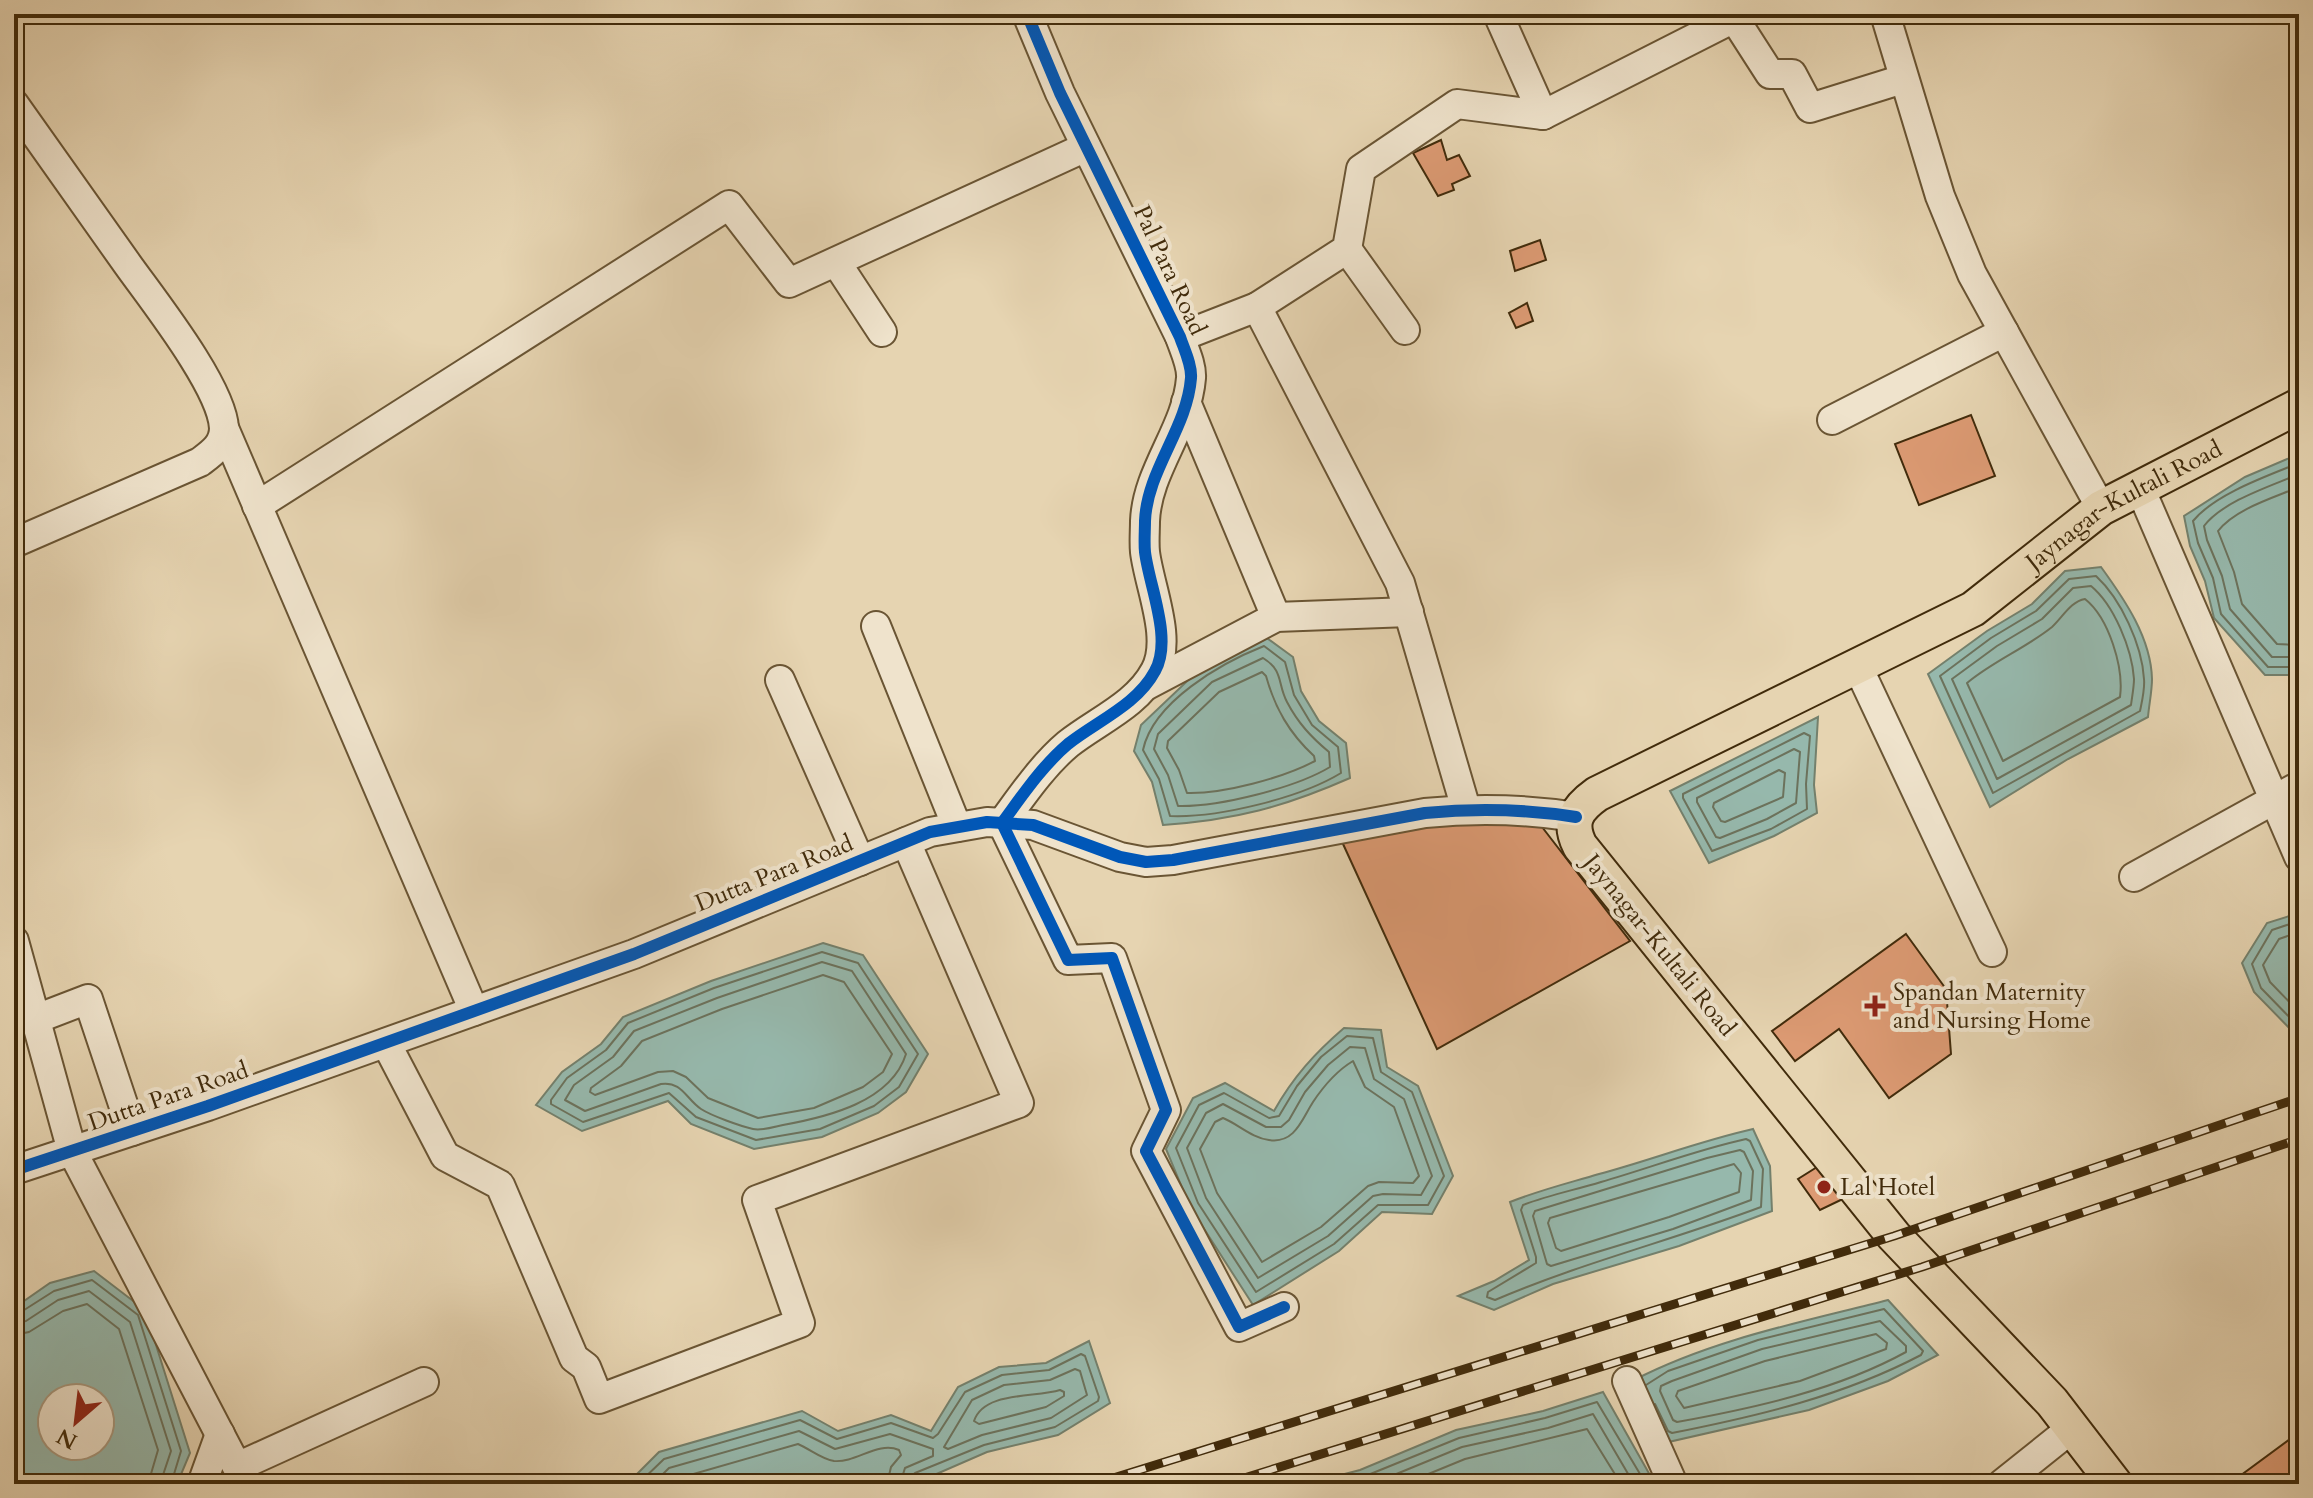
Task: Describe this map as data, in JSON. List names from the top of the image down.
{
  "streets": {
    "main road": ["Jaynagar-Kultali Road"],
    "street": ["Pal Para Road", "Dutta Para Road"]
  },
  "crossings": [
    ["Jaynagar-Kultali Road", "Dutta Para Road"]
  ],
  "places": {
    "health": ["Spandan Maternity and Nursing Home"],
    "other": ["Lal Hotel"]
  },
  "north": "bottom left"
}
